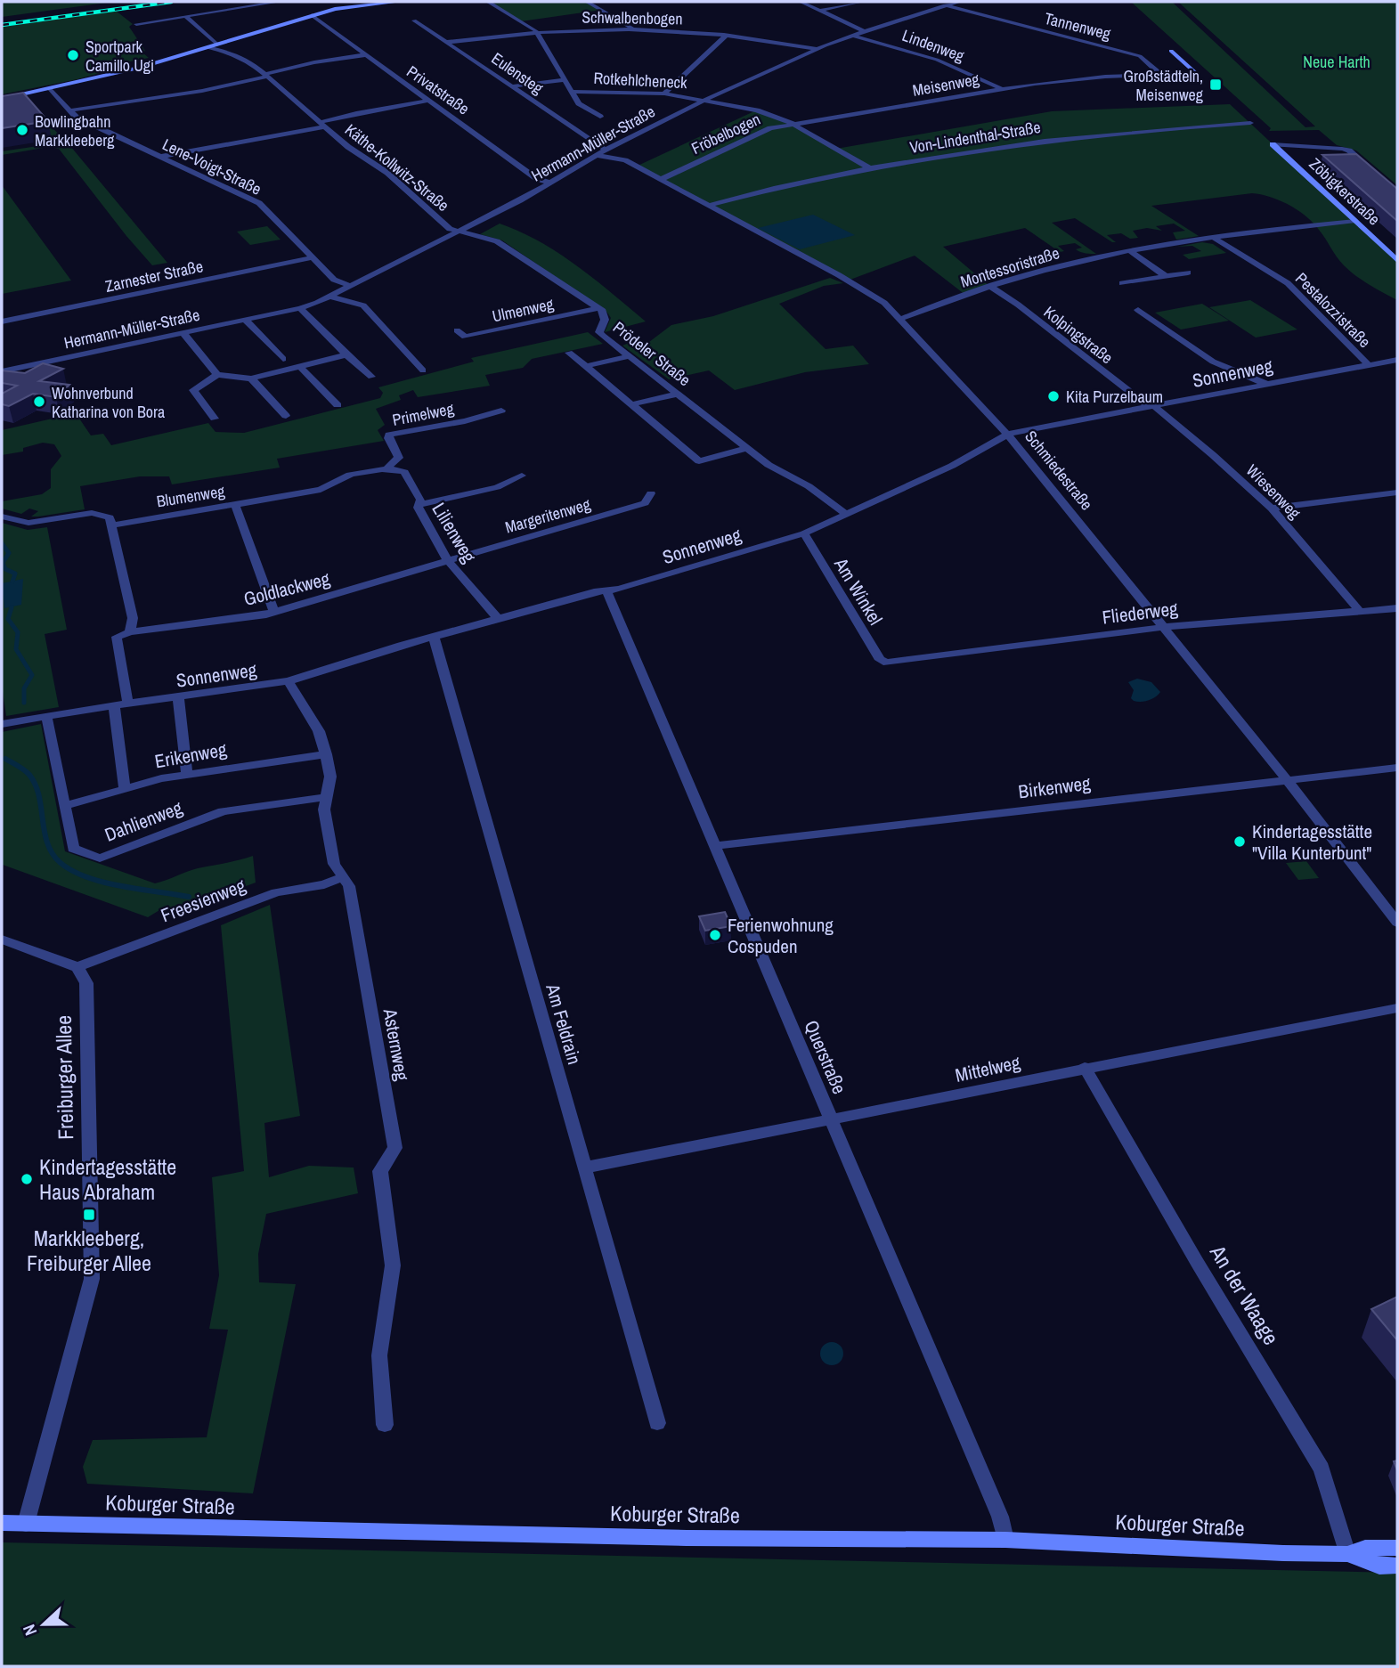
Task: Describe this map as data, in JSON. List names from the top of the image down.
{
  "streets": {
    "main road": ["Zöbigkerstraße", "Koburger Straße"],
    "street": [
      "Schwalbenbogen",
      "Tannenweg",
      "Lindenweg",
      "Eulensteg",
      "Rotkehlcheneck",
      "Meisenweg",
      "Privatstraße",
      "Fröbelbogen",
      "Von-Lindenthal-Straße",
      "Hermann-Müller-Straße",
      "Lene-Voigt-Straße",
      "Käthe-Kollwitz-Straße",
      "Montessoristraße",
      "Zarnester Straße",
      "Ulmenweg",
      "Pestalozzistraße",
      "Kolpingstraße",
      "Prödeler Straße",
      "Sonnenweg",
      "Primelweg",
      "Schmiedestraße",
      "Wiesenweg",
      "Blumenweg",
      "Margeritenweg",
      "Lilienweg",
      "Goldlackweg",
      "Am Winkel",
      "Fliederweg",
      "Erikenweg",
      "Birkenweg",
      "Dahlienweg",
      "Freesienweg",
      "Am Feldrain",
      "Asternweg",
      "Querstraße",
      "Mittelweg",
      "Freiburger Allee",
      "An der Waage"
    ]
  },
  "crossings": [
    ["Schwalbenbogen", "Eulensteg"],
    ["Schwalbenbogen", "Hermann-Müller-Straße"],
    ["Tannenweg", "Meisenweg"],
    ["Tannenweg", "Hermann-Müller-Straße"],
    ["Lindenweg", "Meisenweg"],
    ["Lindenweg", "Hermann-Müller-Straße"],
    ["Eulensteg", "Hermann-Müller-Straße"],
    ["Rotkehlcheneck", "Meisenweg"],
    ["Rotkehlcheneck", "Hermann-Müller-Straße"],
    ["Meisenweg", "Fröbelbogen"],
    ["Meisenweg", "Hermann-Müller-Straße"],
    ["Privatstraße", "Hermann-Müller-Straße"],
    ["Privatstraße", "Käthe-Kollwitz-Straße"],
    ["Fröbelbogen", "Schmiedestraße"],
    ["Von-Lindenthal-Straße", "Schmiedestraße"],
    ["Hermann-Müller-Straße", "Lene-Voigt-Straße"],
    ["Hermann-Müller-Straße", "Käthe-Kollwitz-Straße"],
    ["Hermann-Müller-Straße", "Prödeler Straße"],
    ["Hermann-Müller-Straße", "Schmiedestraße"],
    ["Lene-Voigt-Straße", "Zarnester Straße"],
    ["Käthe-Kollwitz-Straße", "Prödeler Straße"],
    ["Zöbigkerstraße", "Montessoristraße"],
    ["Montessoristraße", "Pestalozzistraße"],
    ["Montessoristraße", "Kolpingstraße"],
    ["Montessoristraße", "Schmiedestraße"],
    ["Ulmenweg", "Prödeler Straße"],
    ["Pestalozzistraße", "Sonnenweg"],
    ["Kolpingstraße", "Sonnenweg"],
    ["Kolpingstraße", "Wiesenweg"],
    ["Prödeler Straße", "Sonnenweg"],
    ["Sonnenweg", "Schmiedestraße"],
    ["Sonnenweg", "Wiesenweg"],
    ["Sonnenweg", "Lilienweg"],
    ["Sonnenweg", "Am Winkel"],
    ["Sonnenweg", "Dahlienweg"],
    ["Sonnenweg", "Am Feldrain"],
    ["Sonnenweg", "Asternweg"],
    ["Sonnenweg", "Querstraße"],
    ["Primelweg", "Blumenweg"],
    ["Primelweg", "Lilienweg"],
    ["Schmiedestraße", "Fliederweg"],
    ["Schmiedestraße", "Birkenweg"],
    ["Wiesenweg", "Fliederweg"],
    ["Blumenweg", "Lilienweg"],
    ["Margeritenweg", "Lilienweg"],
    ["Margeritenweg", "Goldlackweg"],
    ["Lilienweg", "Goldlackweg"],
    ["Am Winkel", "Fliederweg"],
    ["Erikenweg", "Dahlienweg"],
    ["Erikenweg", "Asternweg"],
    ["Birkenweg", "Querstraße"],
    ["Dahlienweg", "Asternweg"],
    ["Freesienweg", "Asternweg"],
    ["Freesienweg", "Freiburger Allee"],
    ["Am Feldrain", "Mittelweg"],
    ["Querstraße", "Mittelweg"],
    ["Querstraße", "Koburger Straße"],
    ["Mittelweg", "An der Waage"],
    ["Freiburger Allee", "Koburger Straße"],
    ["An der Waage", "Koburger Straße"]
  ],
  "parks": ["Neue Harth"],
  "places": {
    "other": [
      "Sportpark Camillo Ugi",
      "Bowlingbahn Markkleeberg",
      "Kita Purzelbaum",
      "Wohnverbund Katharina von Bora",
      "Kindertagesstätte \"Villa Kunterbunt\"",
      "Ferienwohnung Cospuden",
      "Kindertagesstätte Haus Abraham"
    ],
    "transit": ["Großstädteln, Meisenweg", "Markkleeberg, Freiburger Allee"]
  },
  "north": "left"
}
